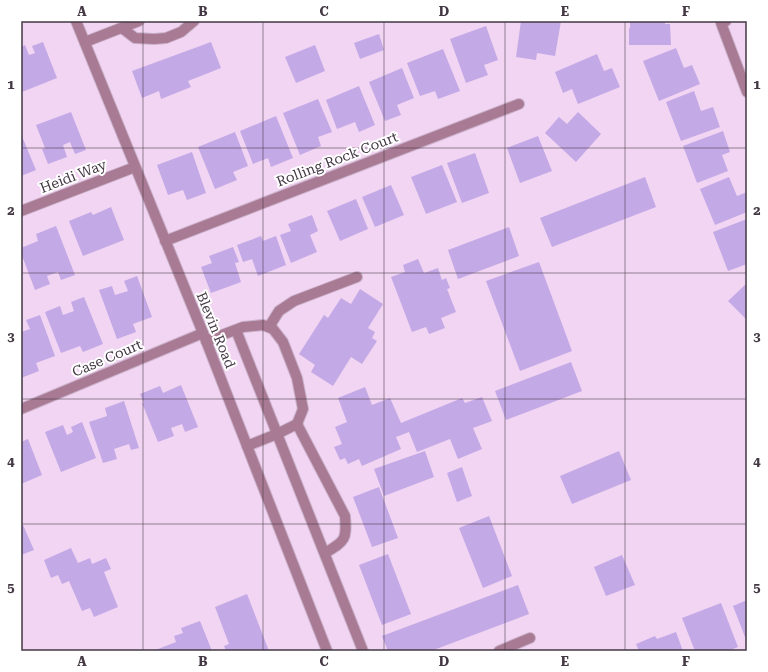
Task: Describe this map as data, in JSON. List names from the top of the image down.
{
  "streets": {
    "street": [
      "Rolling Rock Court",
      "Heidi Way",
      "Blevin Road",
      "Case Court"
    ]
  },
  "crossings": [
    ["Rolling Rock Court", "Blevin Road"],
    ["Heidi Way", "Blevin Road"],
    ["Blevin Road", "Case Court"]
  ],
  "grid": {
    "columns": [
      "A",
      "B",
      "C",
      "D",
      "E",
      "F"
    ],
    "rows": [
      "1",
      "2",
      "3",
      "4",
      "5"
    ]
  }
}
